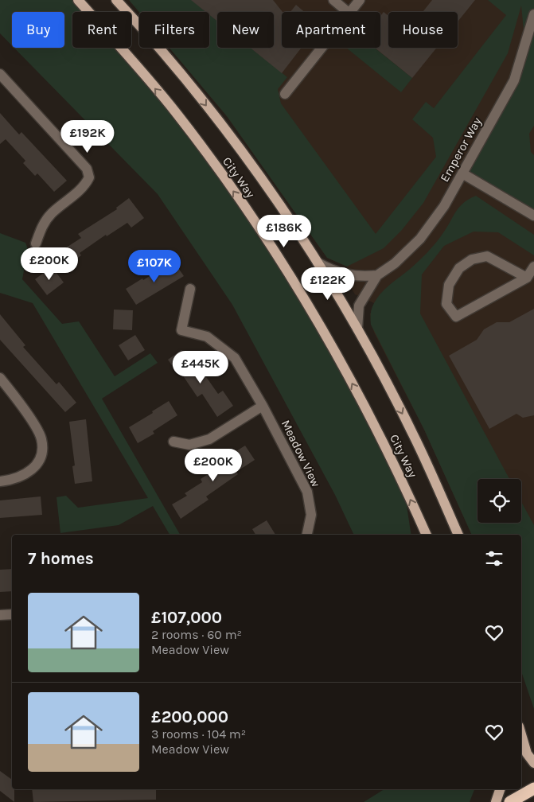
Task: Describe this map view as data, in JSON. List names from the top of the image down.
{
  "streets": {
    "main road": ["City Way"],
    "street": ["Emperor Way", "Meadow View"]
  },
  "crossings": [
    ["Emperor Way", "City Way"]
  ],
  "page": {
    "chip": [
      "Buy",
      "Rent",
      "Filters",
      "New",
      "Apartment",
      "House"
    ],
    "price": [
      "£192K",
      "£186K",
      "£200K",
      "£107K",
      "£122K",
      "£445K",
      "£200K"
    ],
    "heading": "7 homes",
    "list": [
      {
        "name": "£107,000",
        "note": "2 rooms · 60 m² · Meadow View"
      },
      {
        "name": "£200,000",
        "note": "3 rooms · 104 m² · Meadow View"
      }
    ]
  }
}
